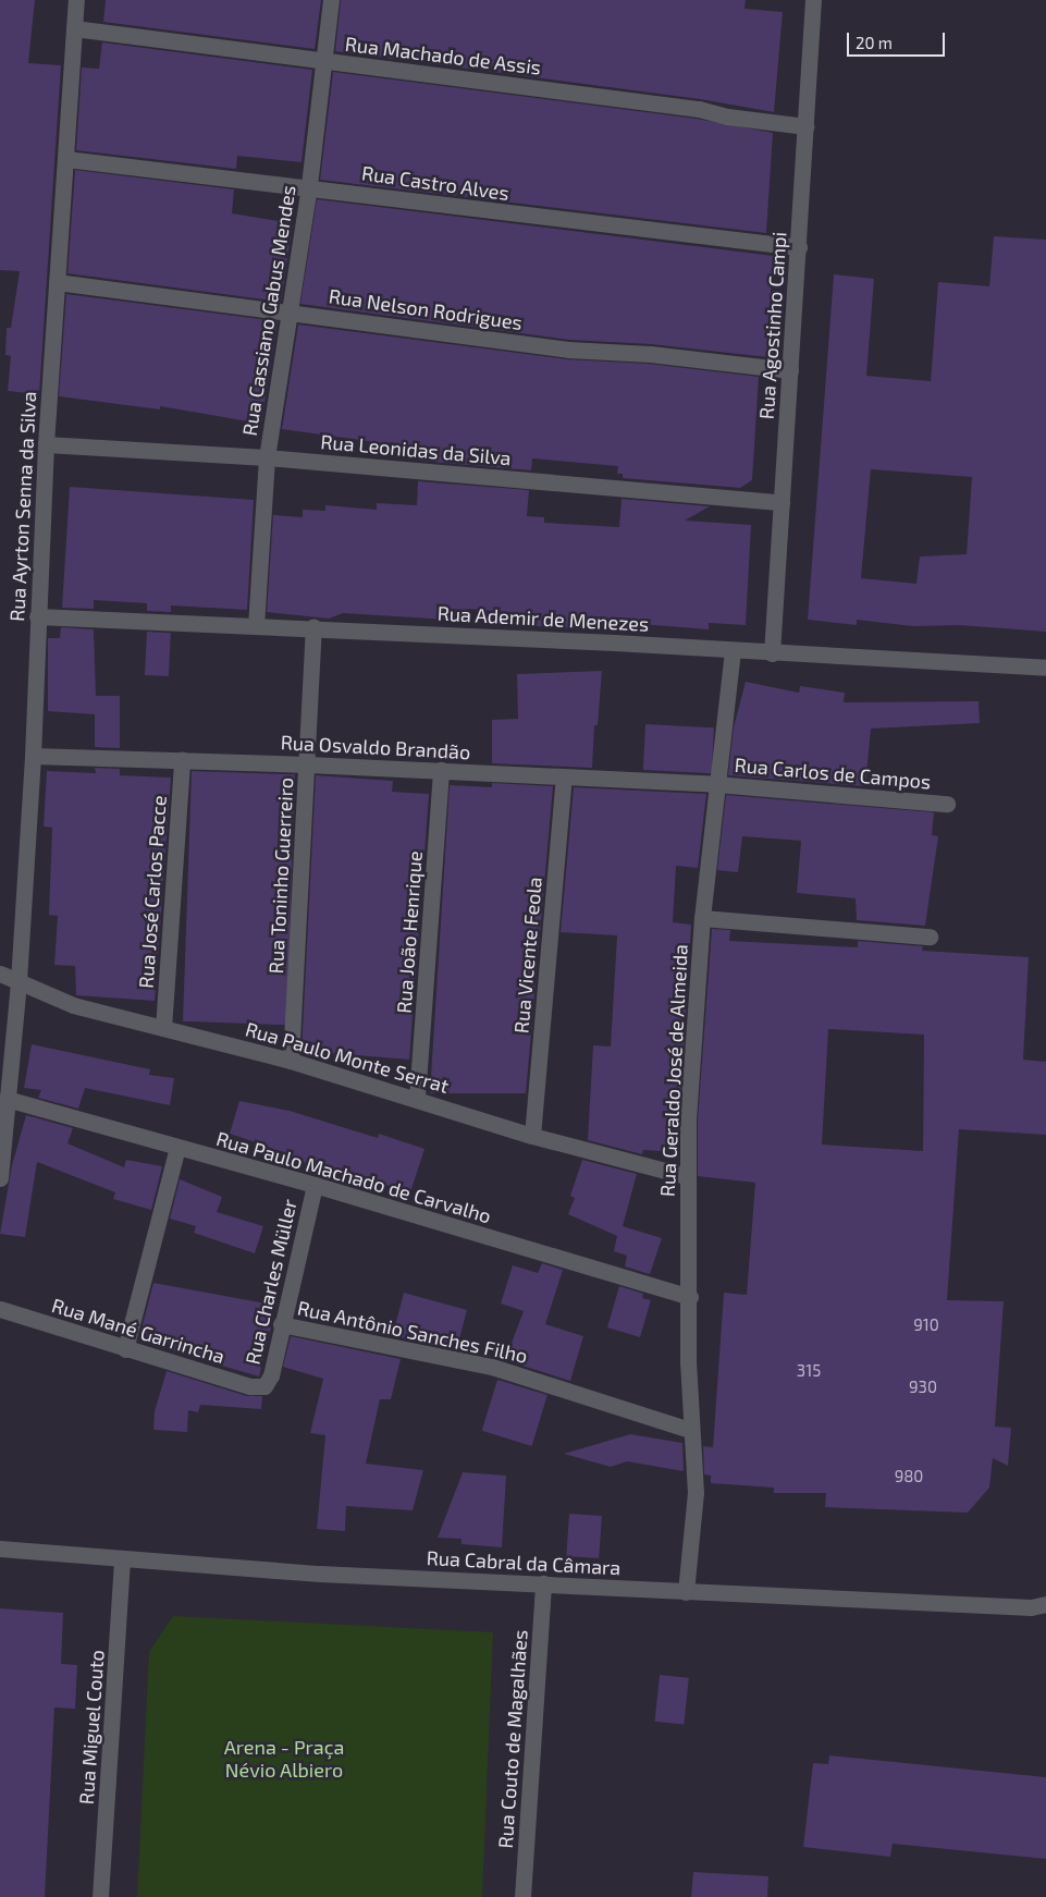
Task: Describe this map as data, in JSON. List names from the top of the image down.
{
  "streets": {
    "street": [
      "Rua Machado de Assis",
      "Rua Castro Alves",
      "Rua Nelson Rodrigues",
      "Rua Cassiano Gabus Mendes",
      "Rua Agostinho Campi",
      "Rua Leonidas da Silva",
      "Rua Ayrton Senna da Silva",
      "Rua Ademir de Menezes",
      "Rua Osvaldo Brandão",
      "Rua Carlos de Campos",
      "Rua Toninho Guerreiro",
      "Rua José Carlos Pacce",
      "Rua João Henrique",
      "Rua Vicente Feola",
      "Rua Paulo Monte Serrat",
      "Rua Geraldo José de Almeida",
      "Rua Paulo Machado de Carvalho",
      "Rua Charles Müller",
      "Rua Mané Garrincha",
      "Rua Antônio Sanches Filho",
      "Rua Cabral da Câmara",
      "Rua Miguel Couto",
      "Rua Couto de Magalhães"
    ]
  },
  "crossings": [
    ["Rua Machado de Assis", "Rua Cassiano Gabus Mendes"],
    ["Rua Machado de Assis", "Rua Agostinho Campi"],
    ["Rua Machado de Assis", "Rua Ayrton Senna da Silva"],
    ["Rua Castro Alves", "Rua Cassiano Gabus Mendes"],
    ["Rua Castro Alves", "Rua Agostinho Campi"],
    ["Rua Castro Alves", "Rua Ayrton Senna da Silva"],
    ["Rua Nelson Rodrigues", "Rua Cassiano Gabus Mendes"],
    ["Rua Nelson Rodrigues", "Rua Agostinho Campi"],
    ["Rua Nelson Rodrigues", "Rua Ayrton Senna da Silva"],
    ["Rua Cassiano Gabus Mendes", "Rua Leonidas da Silva"],
    ["Rua Cassiano Gabus Mendes", "Rua Ademir de Menezes"],
    ["Rua Agostinho Campi", "Rua Leonidas da Silva"],
    ["Rua Agostinho Campi", "Rua Ademir de Menezes"],
    ["Rua Leonidas da Silva", "Rua Ayrton Senna da Silva"],
    ["Rua Ayrton Senna da Silva", "Rua Ademir de Menezes"],
    ["Rua Ayrton Senna da Silva", "Rua Osvaldo Brandão"],
    ["Rua Ayrton Senna da Silva", "Rua Paulo Monte Serrat"],
    ["Rua Ayrton Senna da Silva", "Rua Paulo Machado de Carvalho"],
    ["Rua Ademir de Menezes", "Rua Toninho Guerreiro"],
    ["Rua Ademir de Menezes", "Rua Geraldo José de Almeida"],
    ["Rua Osvaldo Brandão", "Rua Carlos de Campos"],
    ["Rua Osvaldo Brandão", "Rua Toninho Guerreiro"],
    ["Rua Osvaldo Brandão", "Rua José Carlos Pacce"],
    ["Rua Osvaldo Brandão", "Rua João Henrique"],
    ["Rua Osvaldo Brandão", "Rua Vicente Feola"],
    ["Rua Osvaldo Brandão", "Rua Geraldo José de Almeida"],
    ["Rua Carlos de Campos", "Rua Geraldo José de Almeida"],
    ["Rua Toninho Guerreiro", "Rua Paulo Monte Serrat"],
    ["Rua José Carlos Pacce", "Rua Paulo Monte Serrat"],
    ["Rua João Henrique", "Rua Paulo Monte Serrat"],
    ["Rua Vicente Feola", "Rua Paulo Monte Serrat"],
    ["Rua Paulo Monte Serrat", "Rua Geraldo José de Almeida"],
    ["Rua Geraldo José de Almeida", "Rua Paulo Machado de Carvalho"],
    ["Rua Geraldo José de Almeida", "Rua Antônio Sanches Filho"],
    ["Rua Geraldo José de Almeida", "Rua Cabral da Câmara"],
    ["Rua Paulo Machado de Carvalho", "Rua Charles Müller"],
    ["Rua Charles Müller", "Rua Mané Garrincha"],
    ["Rua Charles Müller", "Rua Antônio Sanches Filho"],
    ["Rua Cabral da Câmara", "Rua Miguel Couto"],
    ["Rua Cabral da Câmara", "Rua Couto de Magalhães"]
  ],
  "parks": ["Arena - Praça Névio Albiero"],
  "house_numbers": [
    "910",
    "315",
    "930",
    "980"
  ],
  "scale_bar": "20 m"
}
